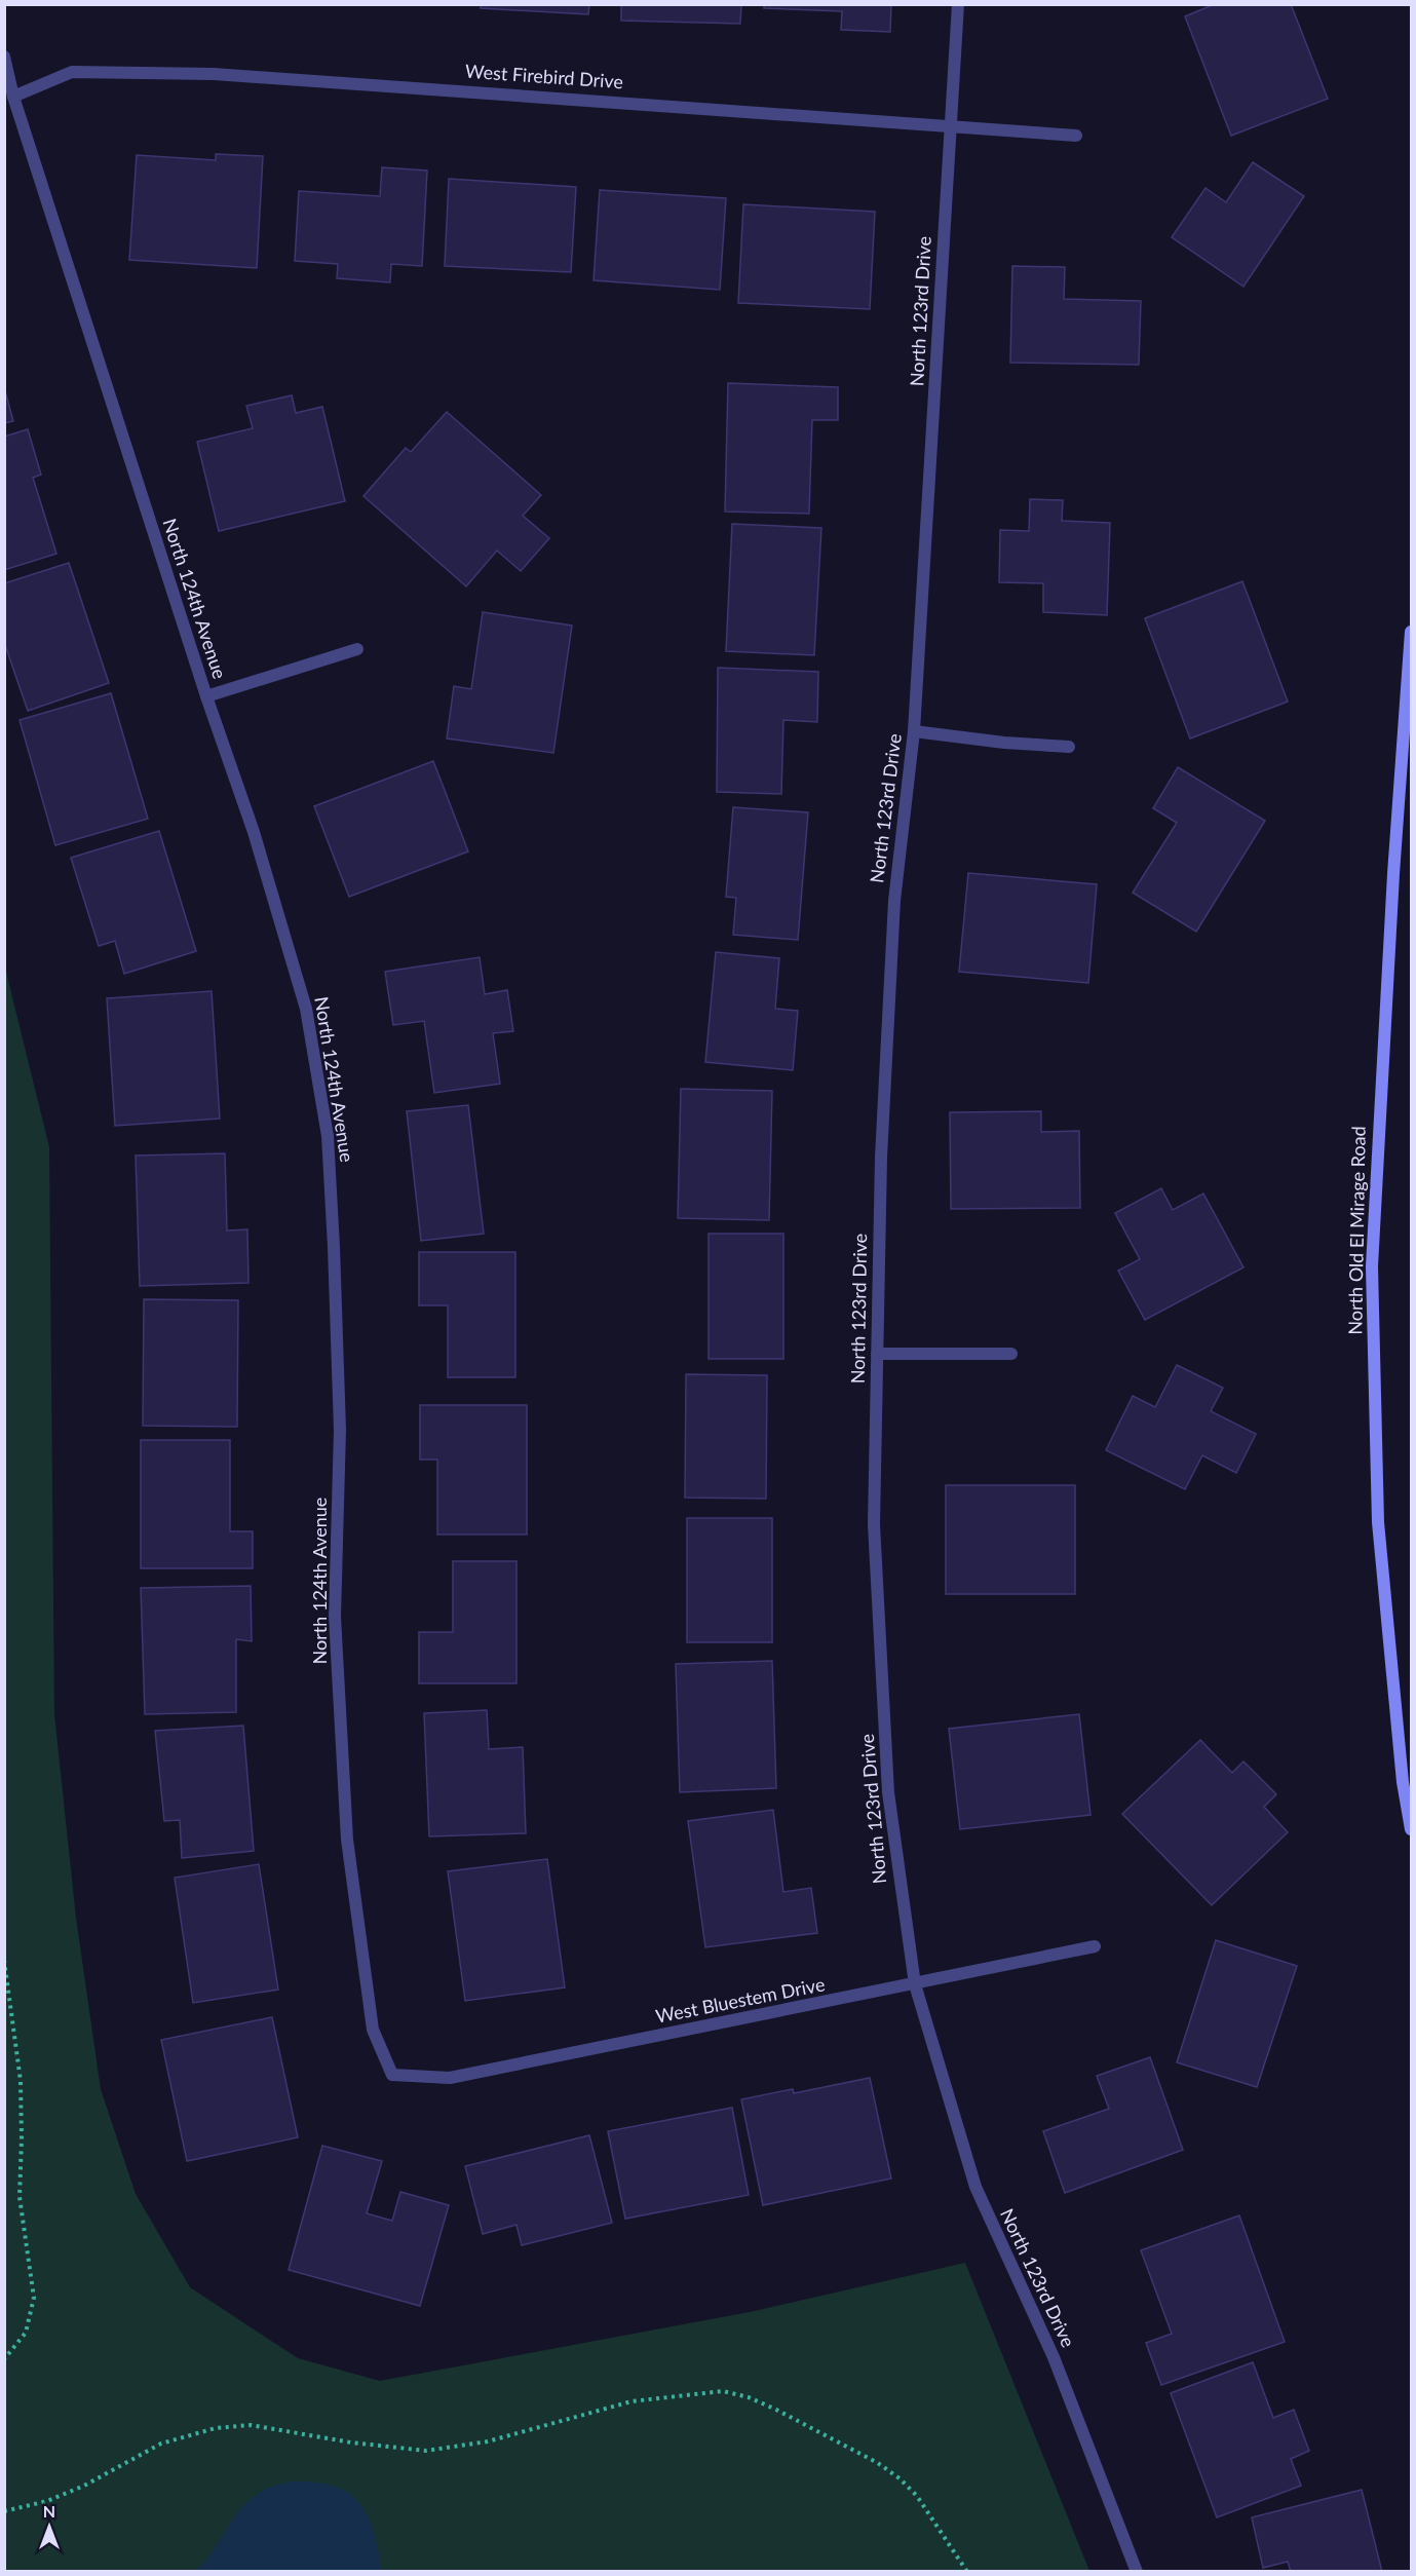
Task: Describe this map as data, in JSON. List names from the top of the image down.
{
  "streets": {
    "street": [
      "West Firebird Drive",
      "North 123rd Drive",
      "North 124th Avenue",
      "North Old El Mirage Road",
      "West Bluestem Drive"
    ]
  },
  "crossings": [
    ["West Firebird Drive", "North 123rd Drive"],
    ["West Firebird Drive", "North 124th Avenue"],
    ["North 123rd Drive", "West Bluestem Drive"],
    ["North 124th Avenue", "West Bluestem Drive"]
  ],
  "north": "top"
}
